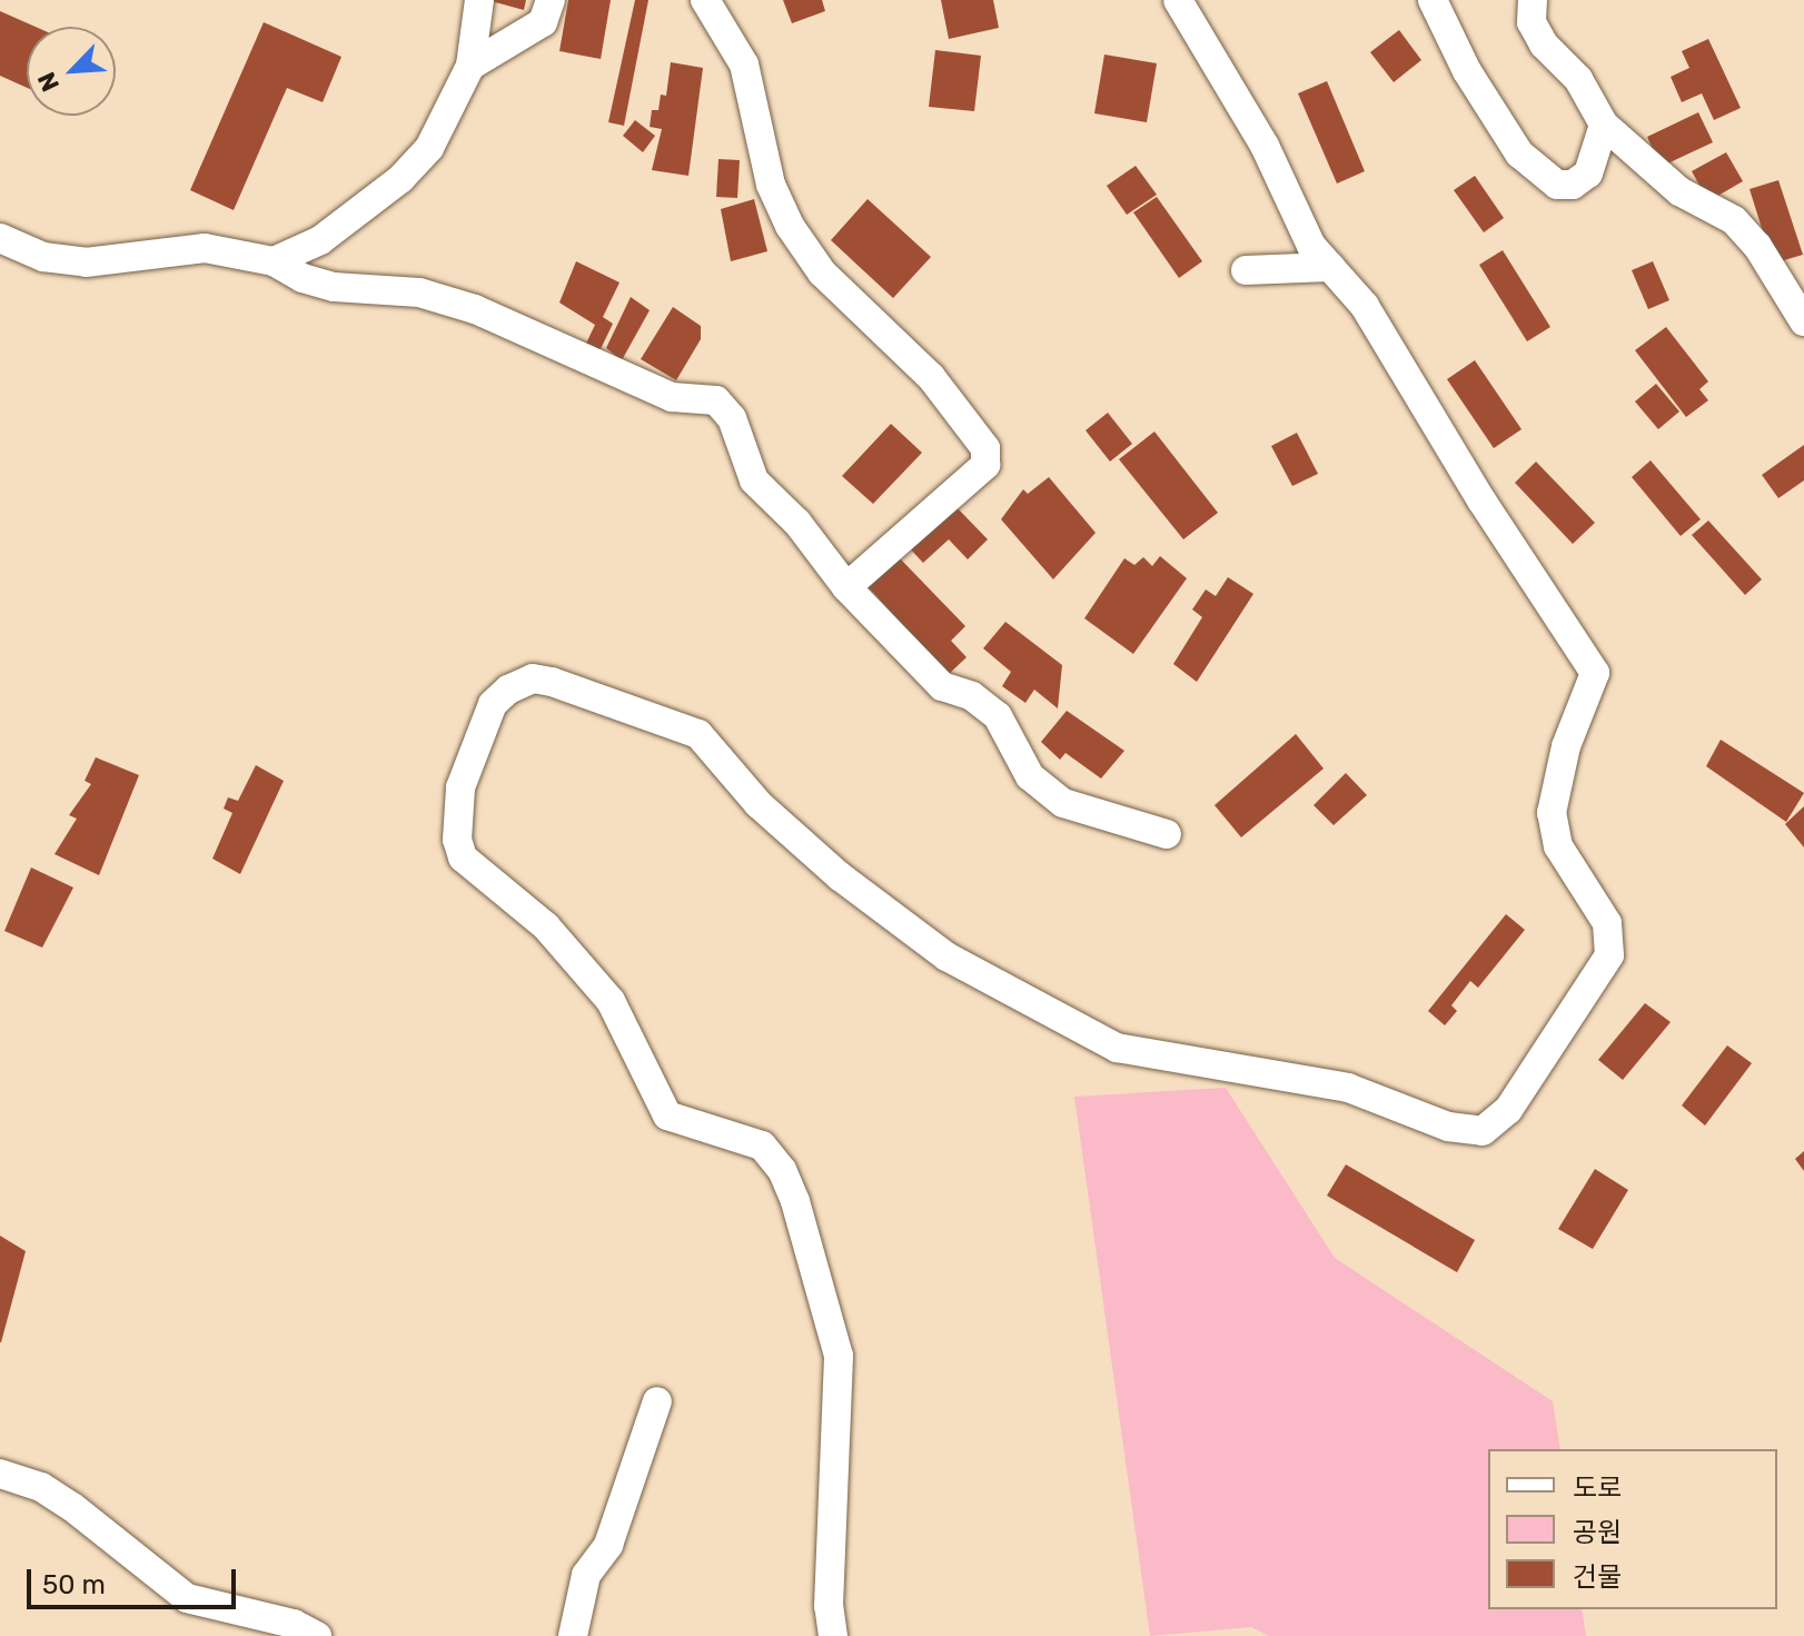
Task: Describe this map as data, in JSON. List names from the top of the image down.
{
  "legend": ["도로", "공원", "건물"],
  "scale_bar": "50 m",
  "north": "bottom left"
}
